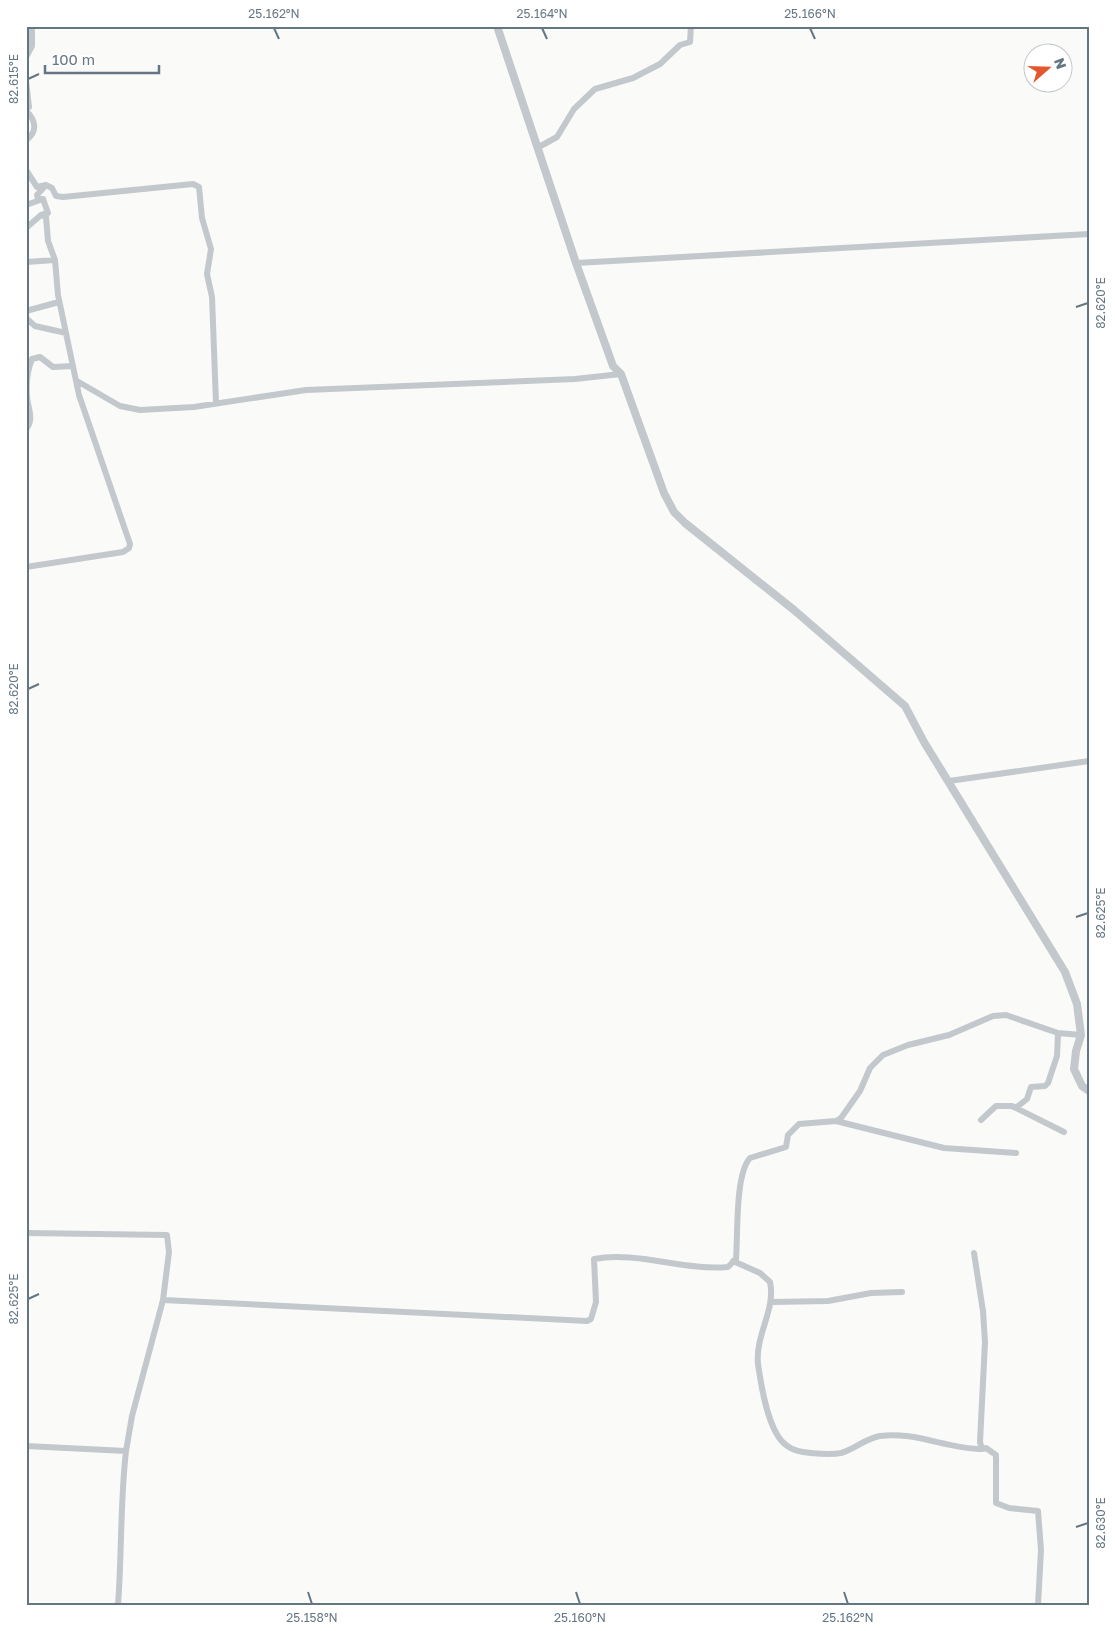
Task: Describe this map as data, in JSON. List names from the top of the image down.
{
  "scale_bar": "100 m",
  "north": "right",
  "coordinates": [
    "25.162°N",
    "25.164°N",
    "25.166°N",
    "82.615°E",
    "82.620°E",
    "82.625°E",
    "82.630°E",
    "25.158°N",
    "25.160°N"
  ]
}
